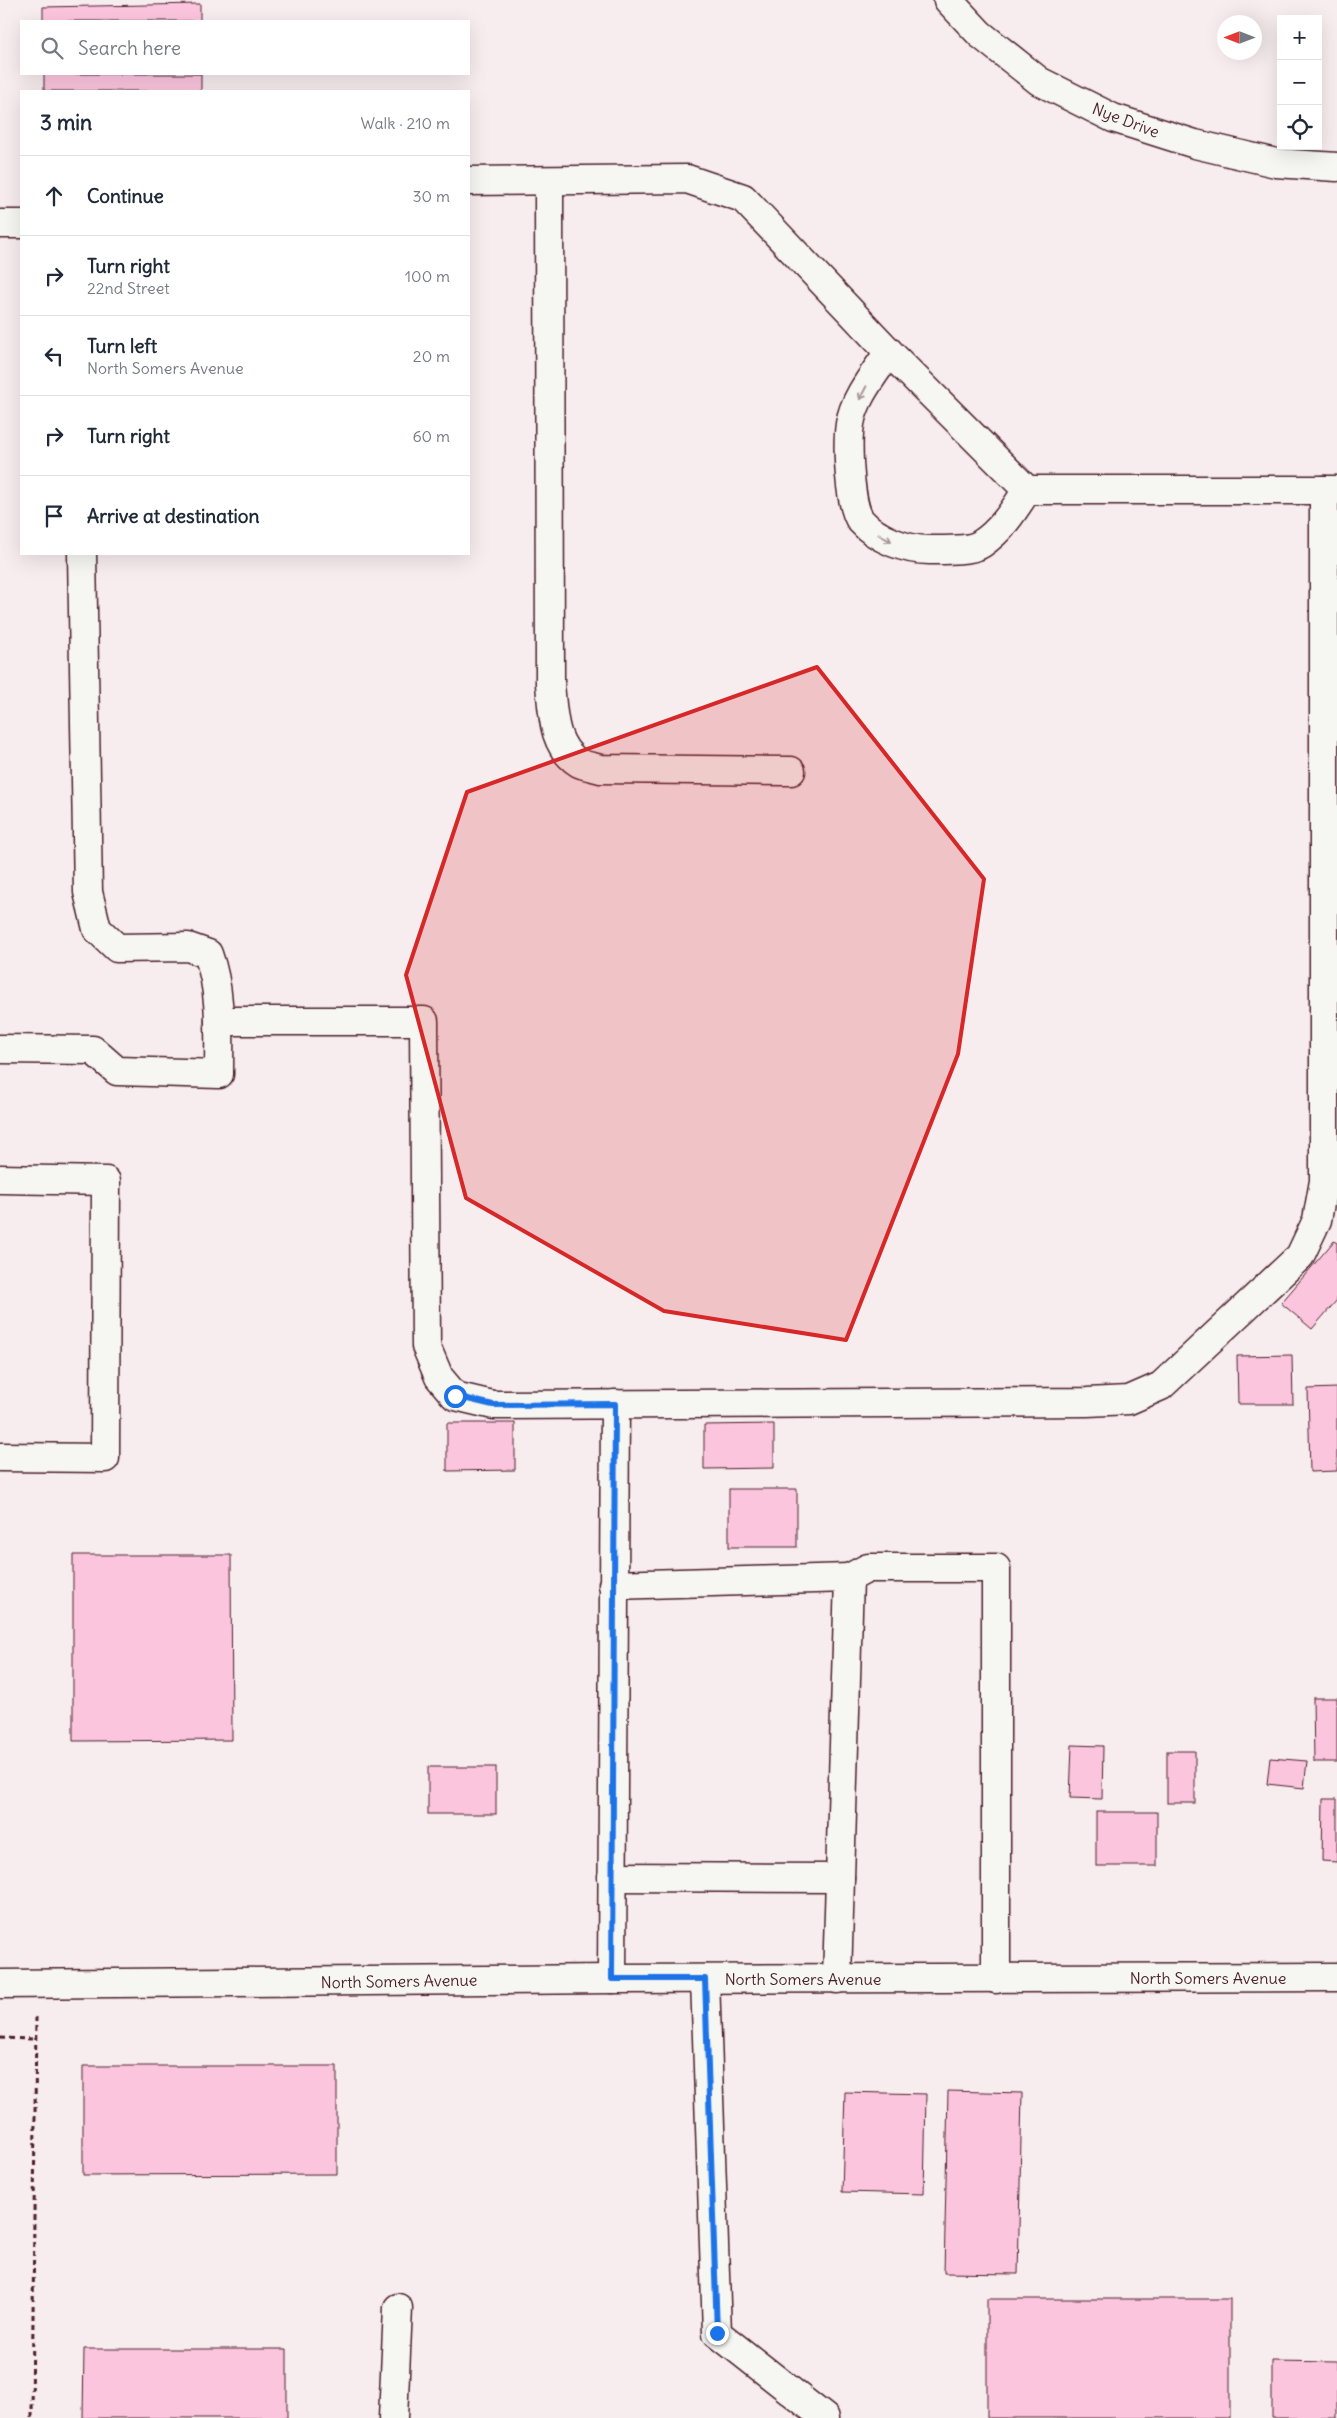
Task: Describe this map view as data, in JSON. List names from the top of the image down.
{
  "streets": {
    "street": ["Nye Drive", "North Somers Avenue"]
  },
  "north": "left",
  "page": {
    "map_buttons": ["+", "−"],
    "search": "Search here",
    "heading": ["3 min", "Walk · 210 m"],
    "list": [
      ["Continue", "30 m"],
      ["Turn right", "22nd Street", "100 m"],
      ["Turn left", "North Somers Avenue", "20 m"],
      ["Turn right", "60 m"],
      "Arrive at destination"
    ]
  }
}
